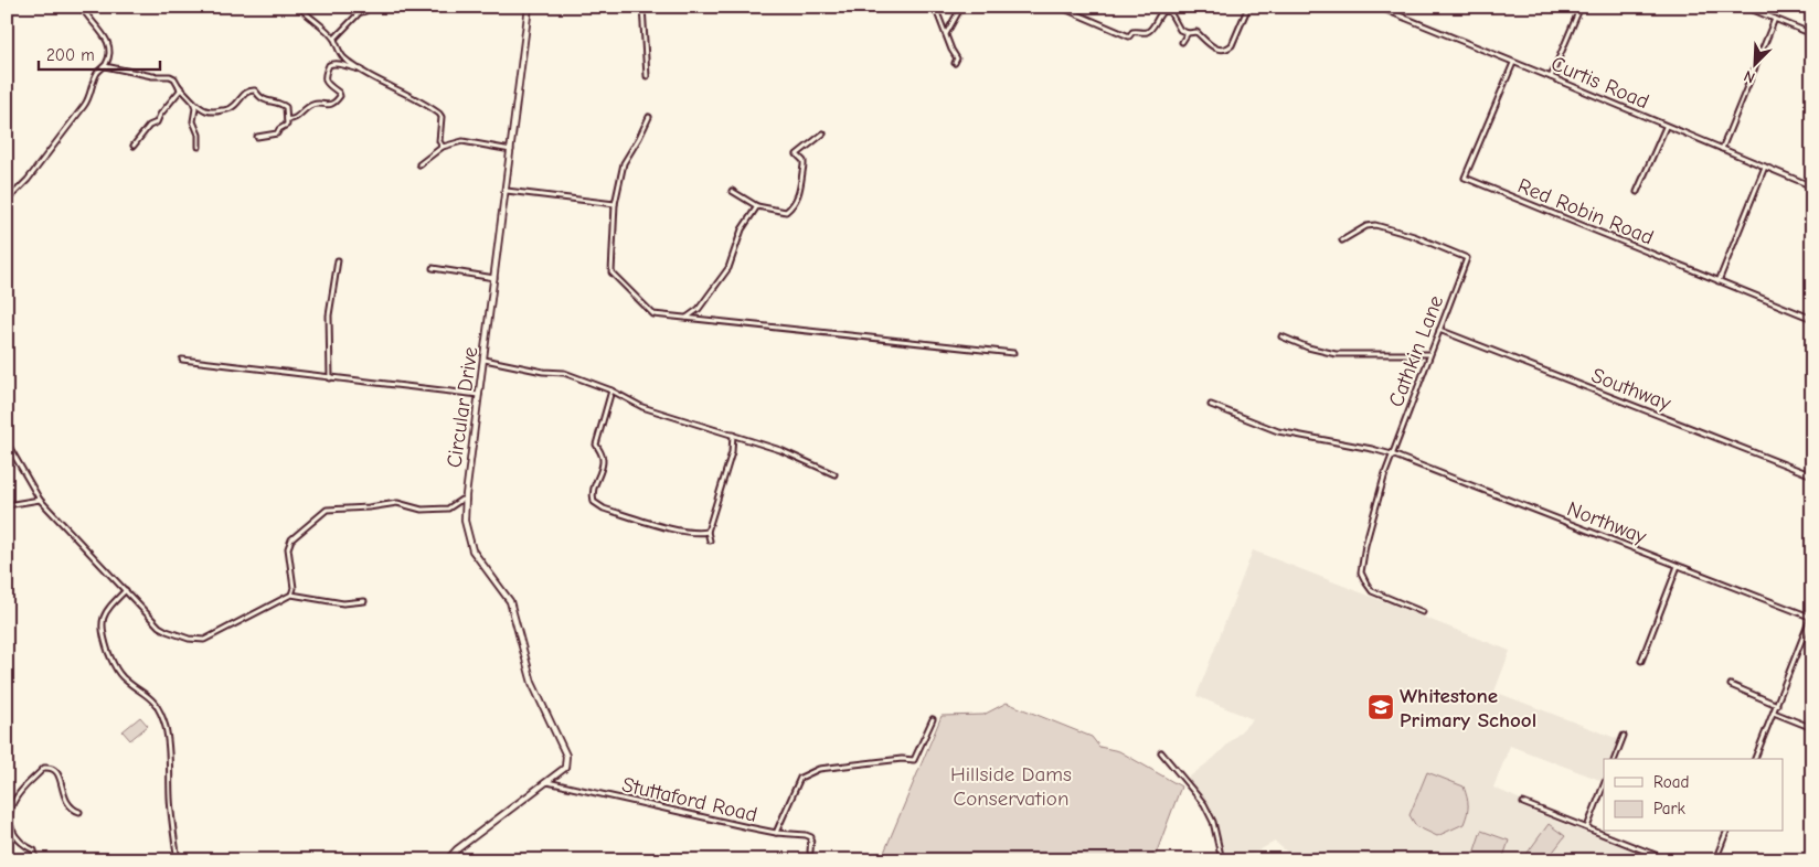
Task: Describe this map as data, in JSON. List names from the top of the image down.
{
  "streets": {
    "street": [
      "Curtis Road",
      "Red Robin Road",
      "Cathkin Lane",
      "Southway",
      "Circular Drive",
      "Northway",
      "Stuttaford Road"
    ]
  },
  "crossings": [
    ["Curtis Road", "Red Robin Road"],
    ["Cathkin Lane", "Southway"],
    ["Cathkin Lane", "Northway"],
    ["Circular Drive", "Stuttaford Road"]
  ],
  "parks": ["Hillside Dams Conservation"],
  "places": {
    "school or university": ["Whitestone Primary School"]
  },
  "legend": ["Road", "Park"],
  "scale_bar": "200 m",
  "north": "bottom left"
}
